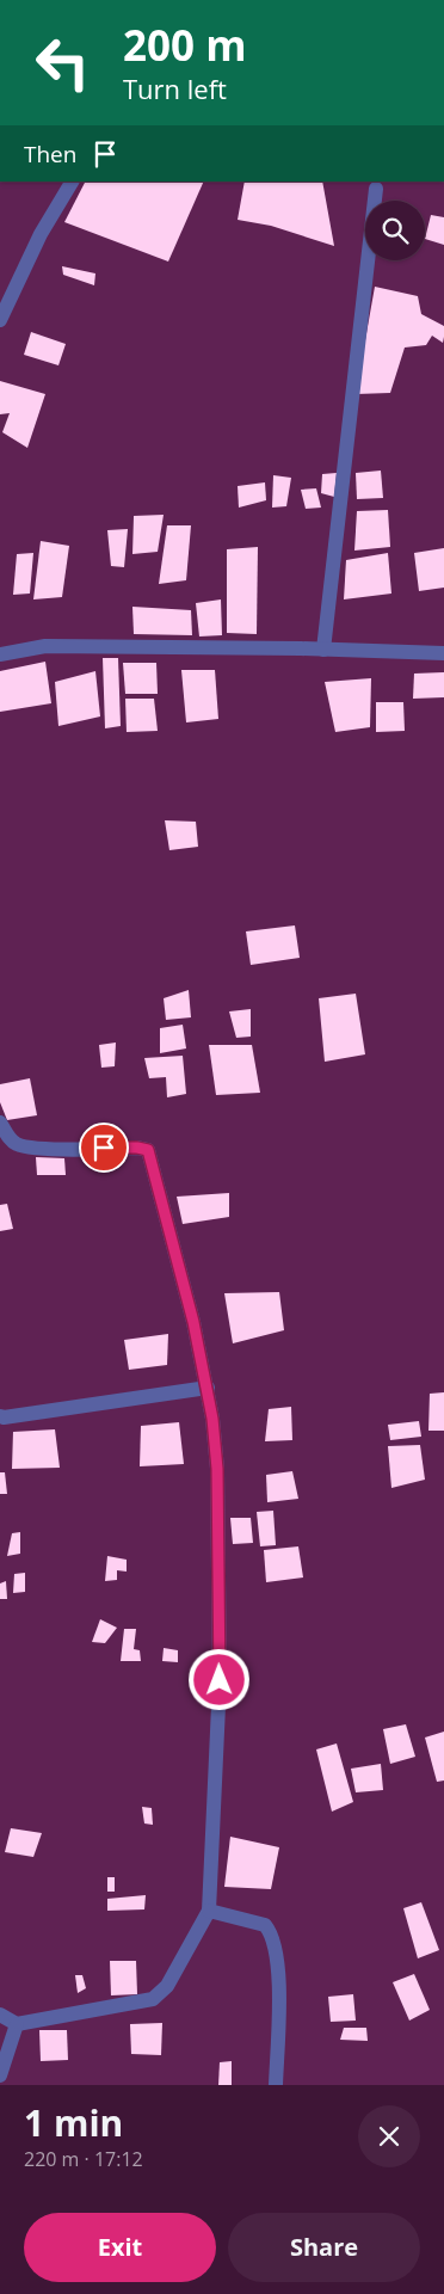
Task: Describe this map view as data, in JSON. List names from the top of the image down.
{
  "page": {
    "turn": ["200 m", "Turn left"],
    "then": "Then",
    "heading": ["1 min", "220 m · 17:12"],
    "buttons": ["Exit", "Share"]
  }
}
